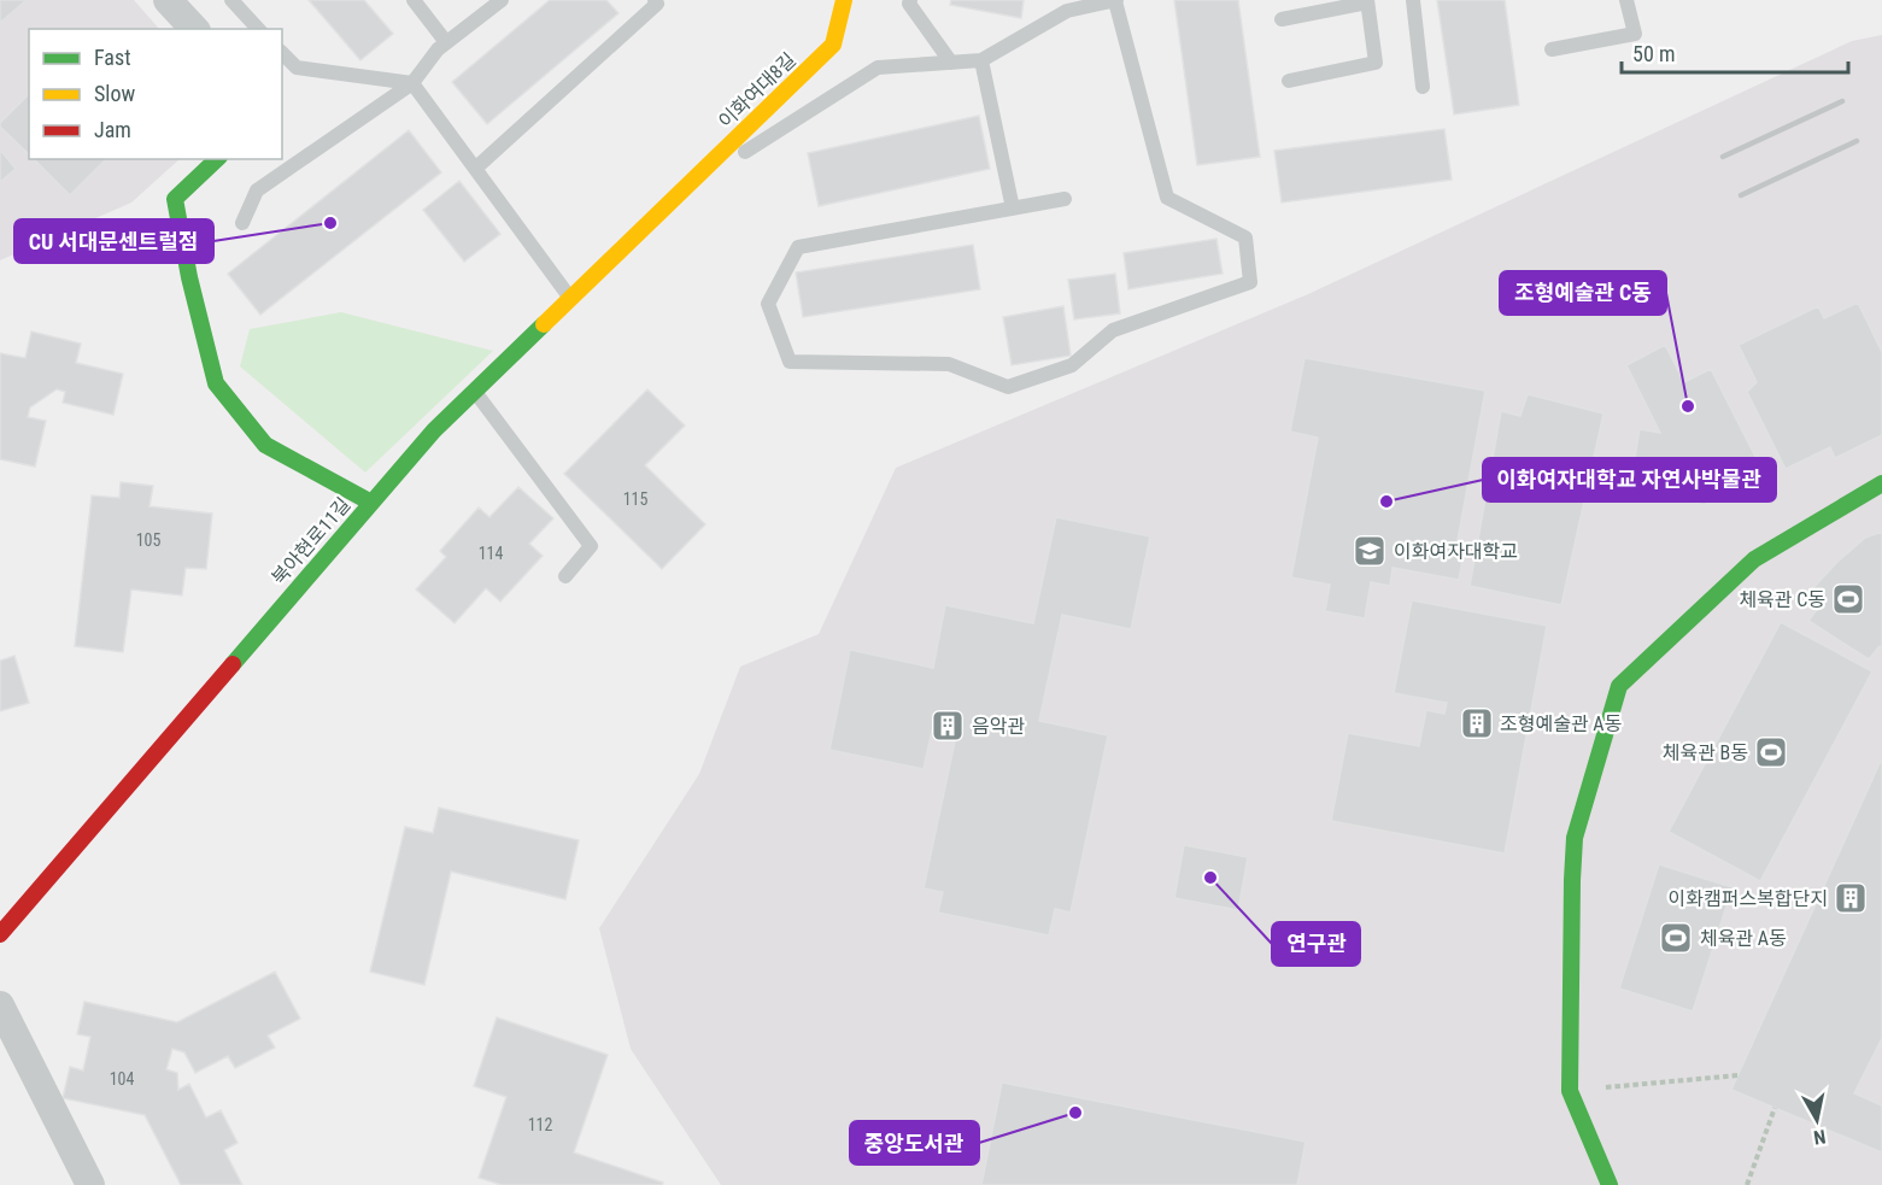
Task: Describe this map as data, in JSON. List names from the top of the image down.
{
  "streets": {
    "street": ["이화여대8길", "북아현로11길"]
  },
  "crossings": [
    ["이화여대8길", "북아현로11길"]
  ],
  "places": {
    "other": [
      "CU 서대문센트럴점",
      "조형예술관 C동",
      "이화여자대학교 자연사박물관",
      "연구관",
      "중앙도서관"
    ],
    "school or university": ["이화여자대학교"],
    "sports": ["체육관 C동", "체육관 B동", "체육관 A동"],
    "building": ["조형예술관 A동", "음악관", "이화캠퍼스복합단지"]
  },
  "house_numbers": [
    "115",
    "105",
    "114",
    "104",
    "112"
  ],
  "legend": ["Fast", "Slow", "Jam"],
  "scale_bar": "50 m",
  "north": "bottom"
}
